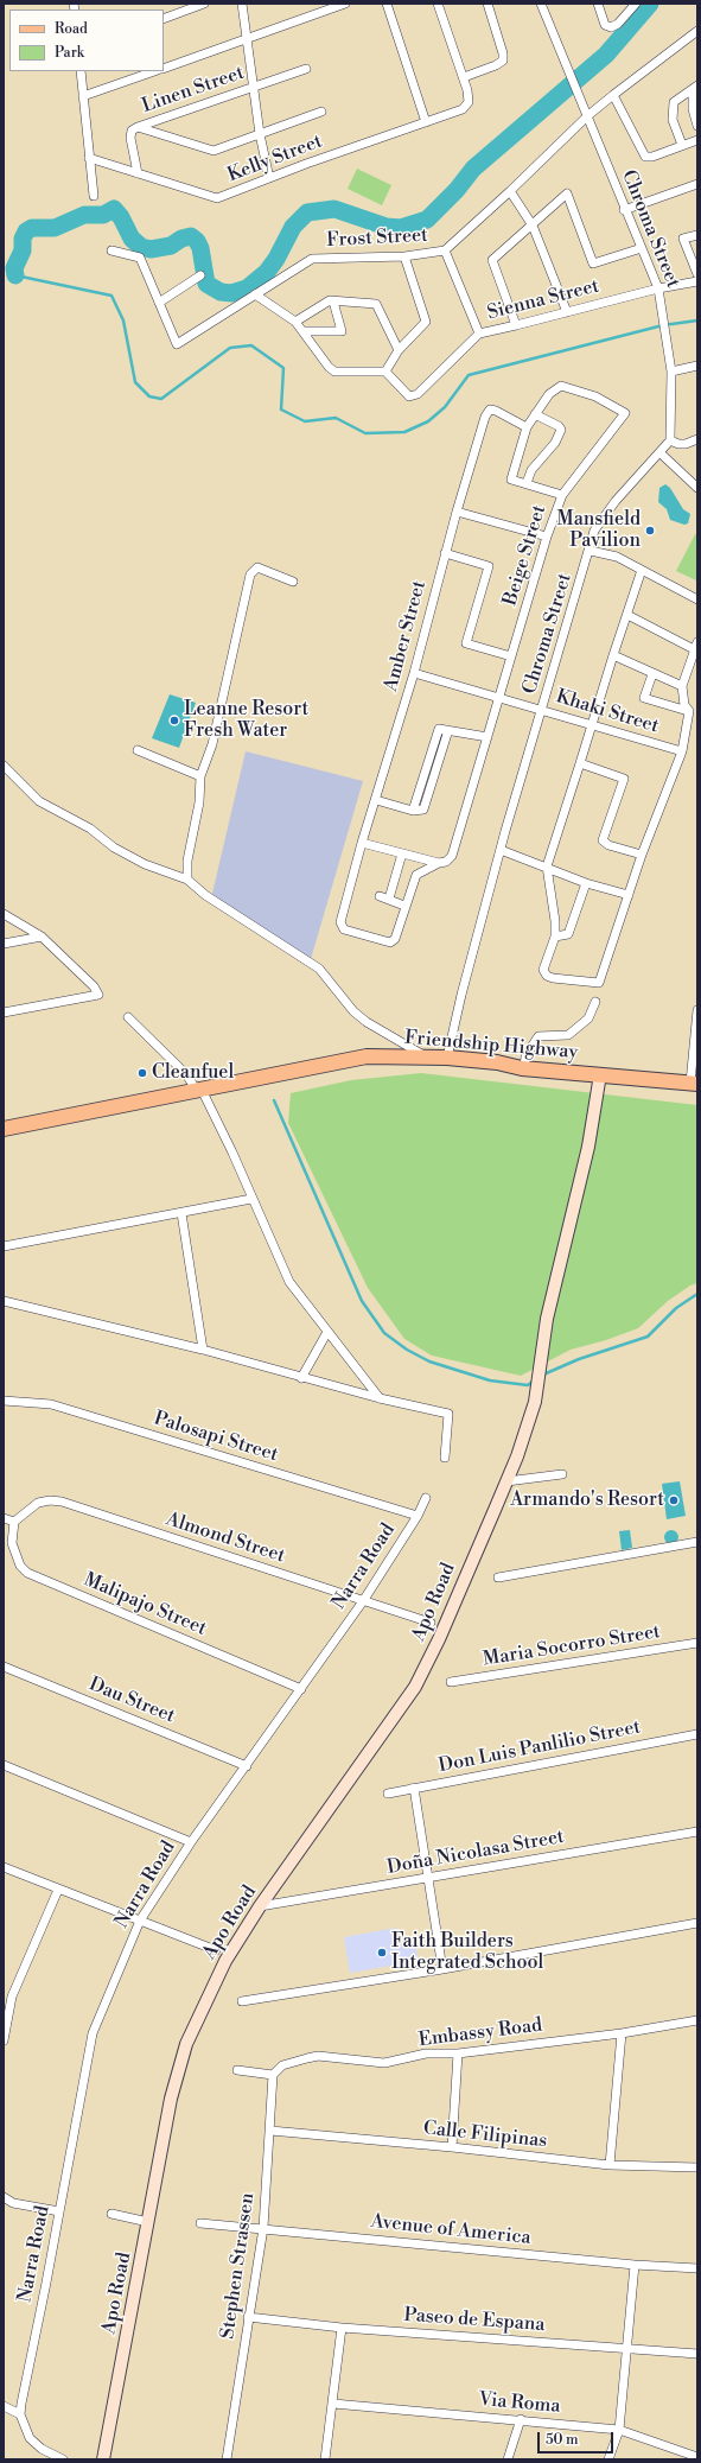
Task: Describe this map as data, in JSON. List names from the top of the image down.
{
  "streets": {
    "main road": ["Friendship Highway"],
    "street": [
      "Linen Street",
      "Kelly Street",
      "Chroma Street",
      "Frost Street",
      "Sienna Street",
      "Beige Street",
      "Amber Street",
      "Khaki Street",
      "Palosapi Street",
      "Almond Street",
      "Narra Road",
      "Apo Road",
      "Malipajo Street",
      "Maria Socorro Street",
      "Dau Street",
      "Don Luis Panlilio Street",
      "Doña Nicolasa Street",
      "Embassy Road",
      "Calle Filipinas",
      "Avenue of America",
      "Stephen Strassen",
      "Paseo de Espana",
      "Via Roma"
    ]
  },
  "crossings": [
    ["Linen Street", "Kelly Street"],
    ["Chroma Street", "Frost Street"],
    ["Chroma Street", "Sienna Street"],
    ["Chroma Street", "Khaki Street"],
    ["Chroma Street", "Friendship Highway"],
    ["Beige Street", "Khaki Street"],
    ["Amber Street", "Khaki Street"],
    ["Friendship Highway", "Apo Road"],
    ["Palosapi Street", "Narra Road"],
    ["Almond Street", "Narra Road"],
    ["Almond Street", "Malipajo Street"],
    ["Narra Road", "Malipajo Street"],
    ["Narra Road", "Dau Street"],
    ["Apo Road", "Doña Nicolasa Street"],
    ["Embassy Road", "Stephen Strassen"],
    ["Calle Filipinas", "Stephen Strassen"],
    ["Avenue of America", "Stephen Strassen"],
    ["Stephen Strassen", "Paseo de Espana"]
  ],
  "places": [
    "Mansfield Pavilion",
    "Leanne Resort Fresh Water",
    "Cleanfuel",
    "Armando's Resort",
    "Faith Builders Integrated School"
  ],
  "legend": ["Road", "Park"],
  "scale_bar": "50 m"
}
